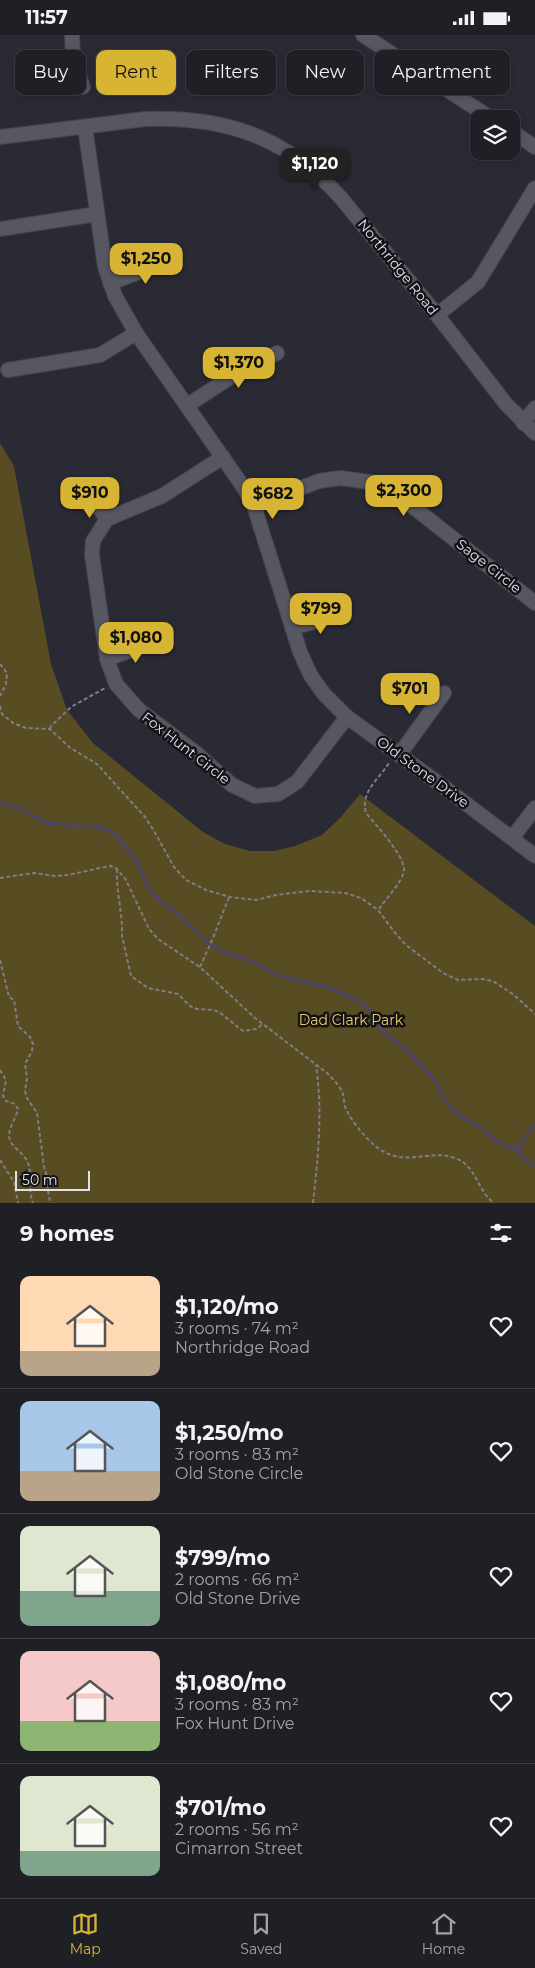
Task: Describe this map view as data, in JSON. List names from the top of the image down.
{
  "streets": {
    "street": [
      "Northridge Road",
      "Sage Circle",
      "Fox Hunt Circle",
      "Old Stone Drive"
    ]
  },
  "crossings": [
    ["Northridge Road", "Old Stone Drive"],
    ["Sage Circle", "Old Stone Drive"],
    ["Fox Hunt Circle", "Old Stone Drive"]
  ],
  "parks": ["Dad Clark Park"],
  "scale_bar": "50 m",
  "page": {
    "status": "11:57",
    "chip": [
      "Buy",
      "Rent",
      "Filters",
      "New",
      "Apartment"
    ],
    "price": [
      "$1,120",
      "$1,250",
      "$1,370",
      "$2,300",
      "$910",
      "$682",
      "$799",
      "$1,080",
      "$701"
    ],
    "scale": "50 m",
    "heading": "9 homes",
    "list": [
      {
        "name": "$1,120/mo",
        "note": "3 rooms · 74 m² · Northridge Road"
      },
      {
        "name": "$1,250/mo",
        "note": "3 rooms · 83 m² · Old Stone Circle"
      },
      {
        "name": "$799/mo",
        "note": "2 rooms · 66 m² · Old Stone Drive"
      },
      {
        "name": "$1,080/mo",
        "note": "3 rooms · 83 m² · Fox Hunt Drive"
      },
      {
        "name": "$701/mo",
        "note": "2 rooms · 56 m² · Cimarron Street"
      }
    ],
    "tabs": ["Map", "Saved", "Home"]
  }
}
